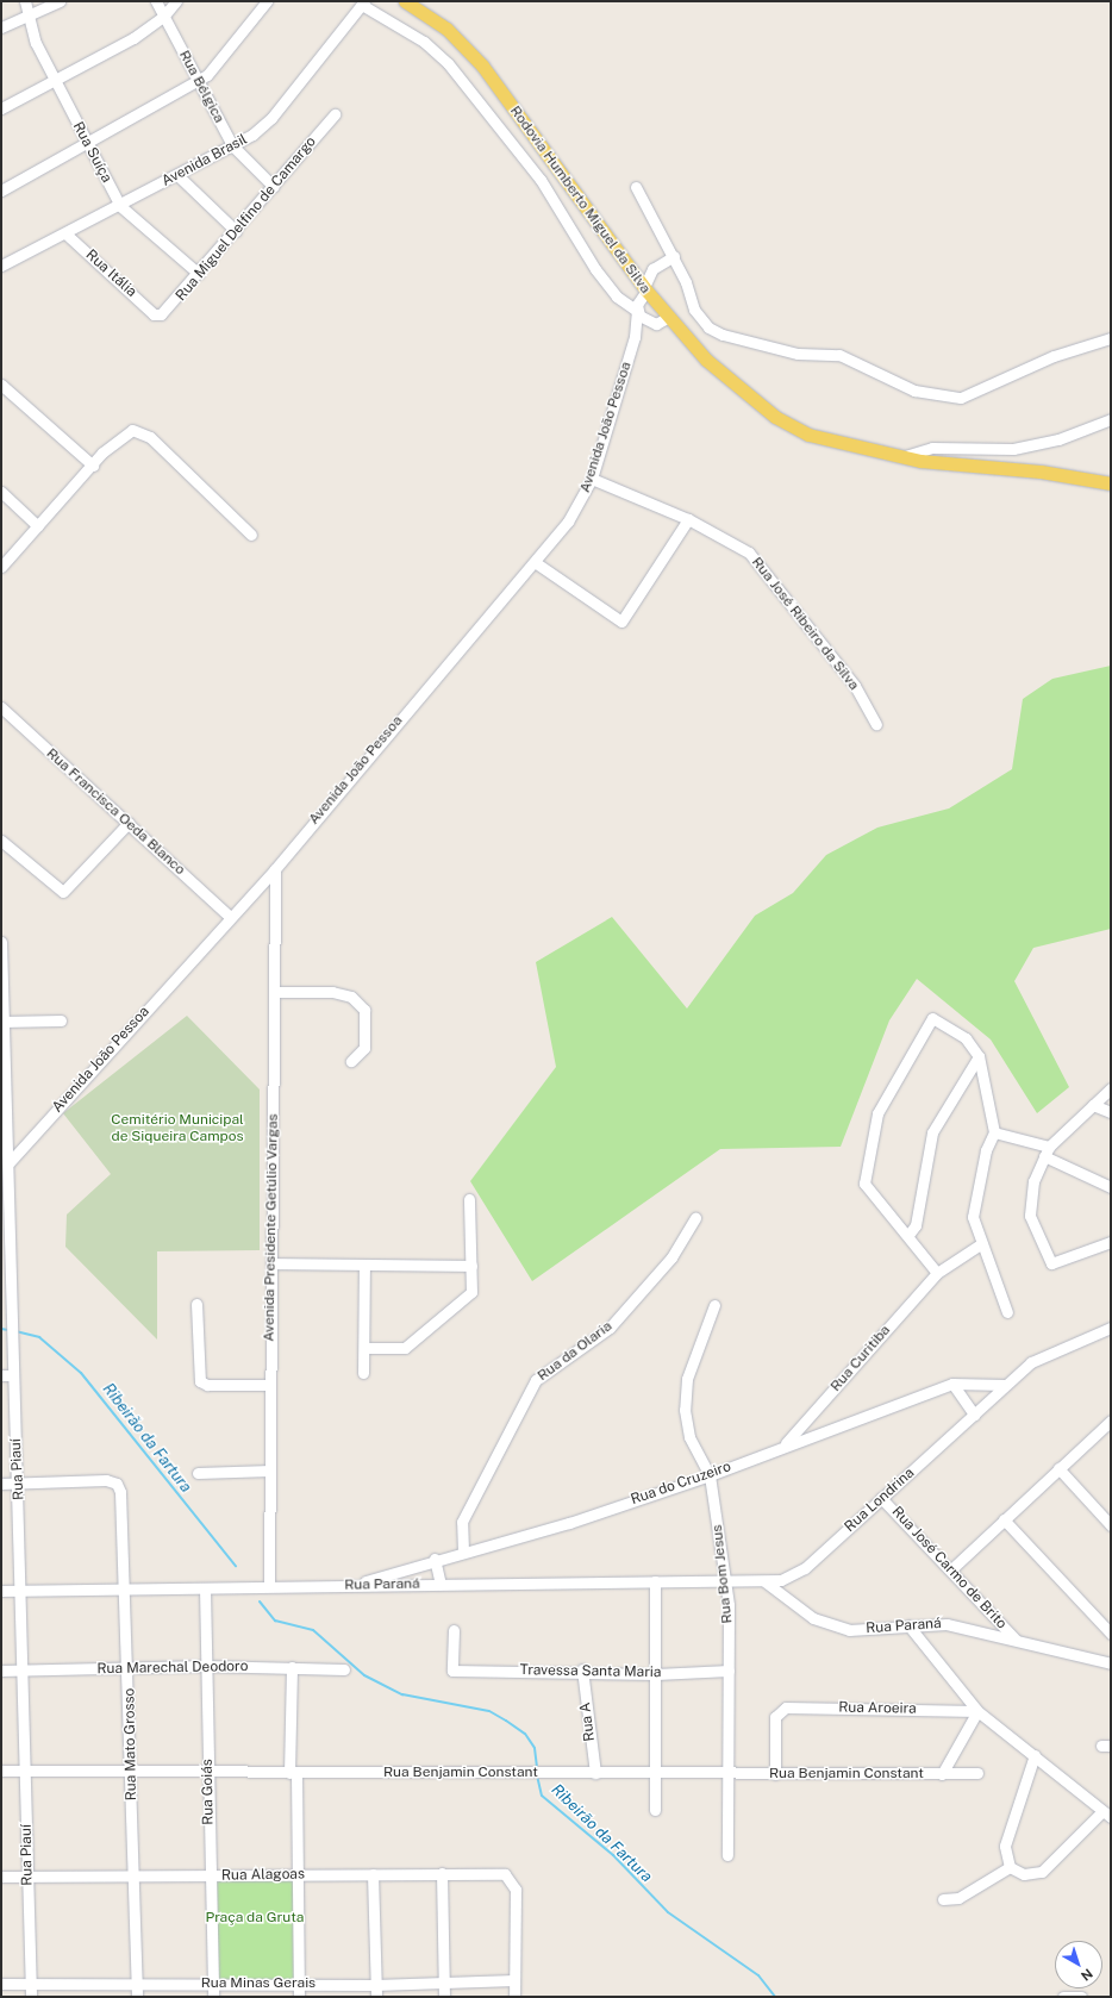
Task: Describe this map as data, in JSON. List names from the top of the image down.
{
  "streets": {
    "main road": ["Rodovia Humberto Miguel da Silva"],
    "street": [
      "Rua Bélgica",
      "Rua Suíça",
      "Avenida Brasil",
      "Rua Miguel Delfino de Camargo",
      "Rua Itália",
      "Avenida João Pessoa",
      "Rua José Ribeiro da Silva",
      "Rua Francisca Oeda Blanco",
      "Avenida Presidente Getúlio Vargas",
      "Rua da Olaria",
      "Rua Curitiba",
      "Rua Piauí",
      "Rua do Cruzeiro",
      "Rua Londrina",
      "Rua José Carmo de Brito",
      "Rua Bom Jesus",
      "Rua Paraná",
      "Rua Marechal Deodoro",
      "Travessa Santa Maria",
      "Rua Aroeira",
      "Rua A",
      "Rua Mato Grosso",
      "Rua Benjamin Constant",
      "Rua Goiás",
      "Rua Alagoas",
      "Rua Minas Gerais"
    ]
  },
  "crossings": [
    ["Rua Bélgica", "Avenida Brasil"],
    ["Rua Bélgica", "Rua Miguel Delfino de Camargo"],
    ["Rua Suíça", "Avenida Brasil"],
    ["Rua Suíça", "Rua Miguel Delfino de Camargo"],
    ["Avenida Brasil", "Rua Itália"],
    ["Rodovia Humberto Miguel da Silva", "Avenida João Pessoa"],
    ["Rua Miguel Delfino de Camargo", "Rua Itália"],
    ["Avenida João Pessoa", "Rua José Ribeiro da Silva"],
    ["Avenida João Pessoa", "Rua Francisca Oeda Blanco"],
    ["Avenida João Pessoa", "Avenida Presidente Getúlio Vargas"],
    ["Avenida João Pessoa", "Rua Piauí"],
    ["Avenida Presidente Getúlio Vargas", "Rua Paraná"],
    ["Rua da Olaria", "Rua do Cruzeiro"],
    ["Rua Curitiba", "Rua do Cruzeiro"],
    ["Rua Piauí", "Rua Paraná"],
    ["Rua Piauí", "Rua Marechal Deodoro"],
    ["Rua Piauí", "Rua Mato Grosso"],
    ["Rua Piauí", "Rua Benjamin Constant"],
    ["Rua Piauí", "Rua Alagoas"],
    ["Rua Piauí", "Rua Minas Gerais"],
    ["Rua do Cruzeiro", "Rua Londrina"],
    ["Rua do Cruzeiro", "Rua Bom Jesus"],
    ["Rua do Cruzeiro", "Rua Paraná"],
    ["Rua Londrina", "Rua José Carmo de Brito"],
    ["Rua Londrina", "Rua Paraná"],
    ["Rua José Carmo de Brito", "Rua Paraná"],
    ["Rua Bom Jesus", "Rua Paraná"],
    ["Rua Bom Jesus", "Travessa Santa Maria"],
    ["Rua Bom Jesus", "Rua Benjamin Constant"],
    ["Rua Paraná", "Rua Mato Grosso"],
    ["Rua Paraná", "Rua Goiás"],
    ["Rua Marechal Deodoro", "Rua Mato Grosso"],
    ["Rua Marechal Deodoro", "Rua Goiás"],
    ["Travessa Santa Maria", "Rua A"],
    ["Rua Aroeira", "Rua Benjamin Constant"],
    ["Rua A", "Rua Benjamin Constant"],
    ["Rua Mato Grosso", "Rua Benjamin Constant"],
    ["Rua Mato Grosso", "Rua Alagoas"],
    ["Rua Mato Grosso", "Rua Minas Gerais"],
    ["Rua Benjamin Constant", "Rua Goiás"],
    ["Rua Goiás", "Rua Alagoas"],
    ["Rua Goiás", "Rua Minas Gerais"],
    ["Rua Alagoas", "Rua Minas Gerais"]
  ],
  "water": ["Ribeirão da Fartura"],
  "parks": ["Cemitério Municipal de Siqueira Campos", "Praça da Gruta"],
  "north": "bottom right"
}
